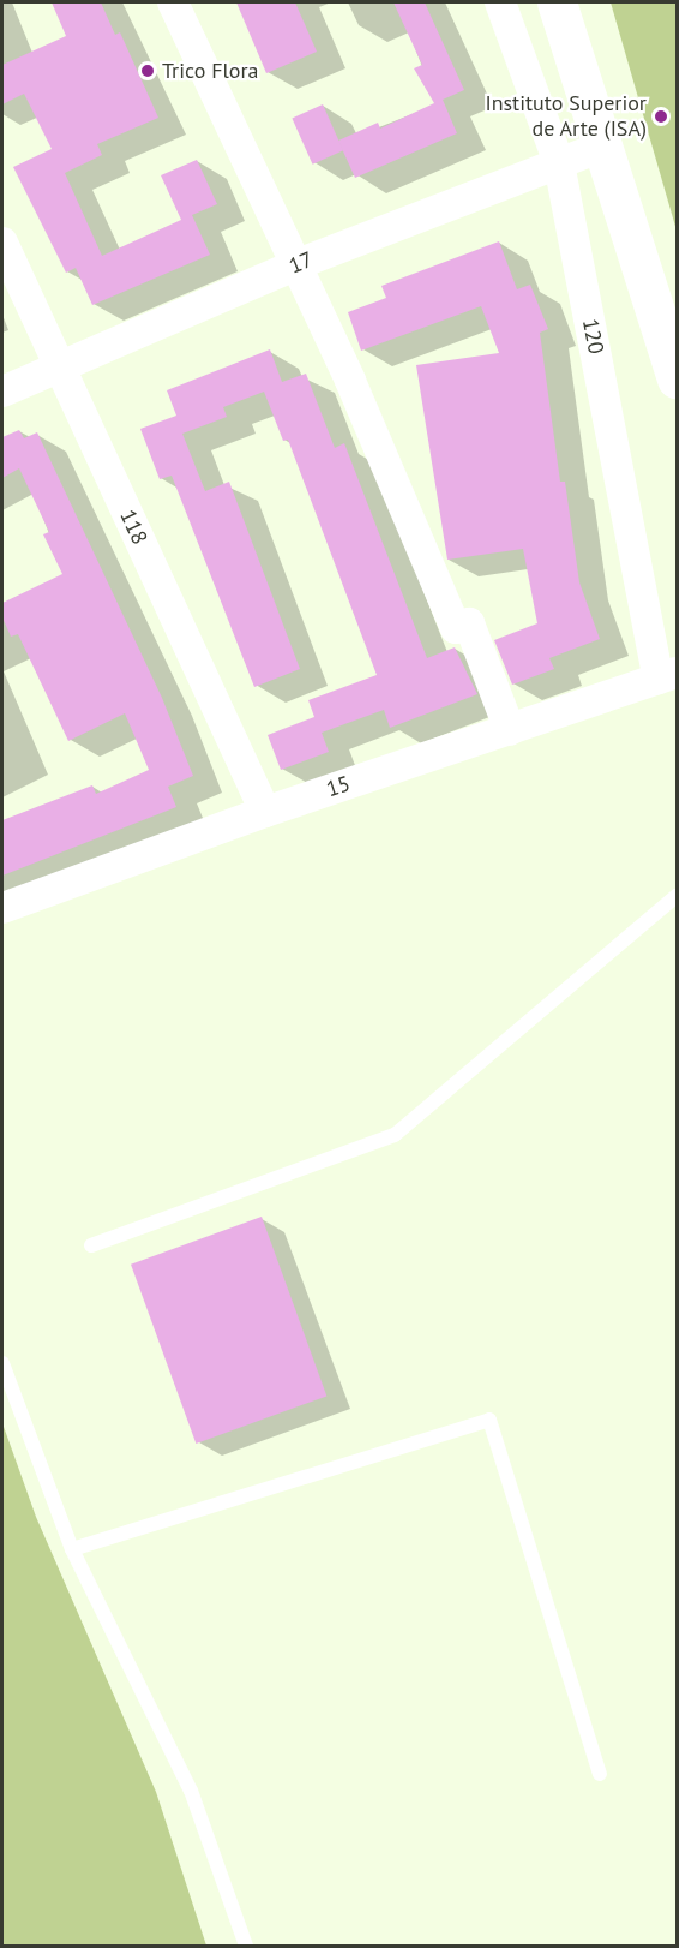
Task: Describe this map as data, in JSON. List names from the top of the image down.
{
  "streets": {
    "street": [
      "17",
      "120",
      "118",
      "15"
    ]
  },
  "crossings": [
    ["17", "120"],
    ["17", "118"],
    ["120", "15"],
    ["118", "15"]
  ],
  "places": ["Trico Flora", "Instituto Superior de Arte (ISA)"]
}
